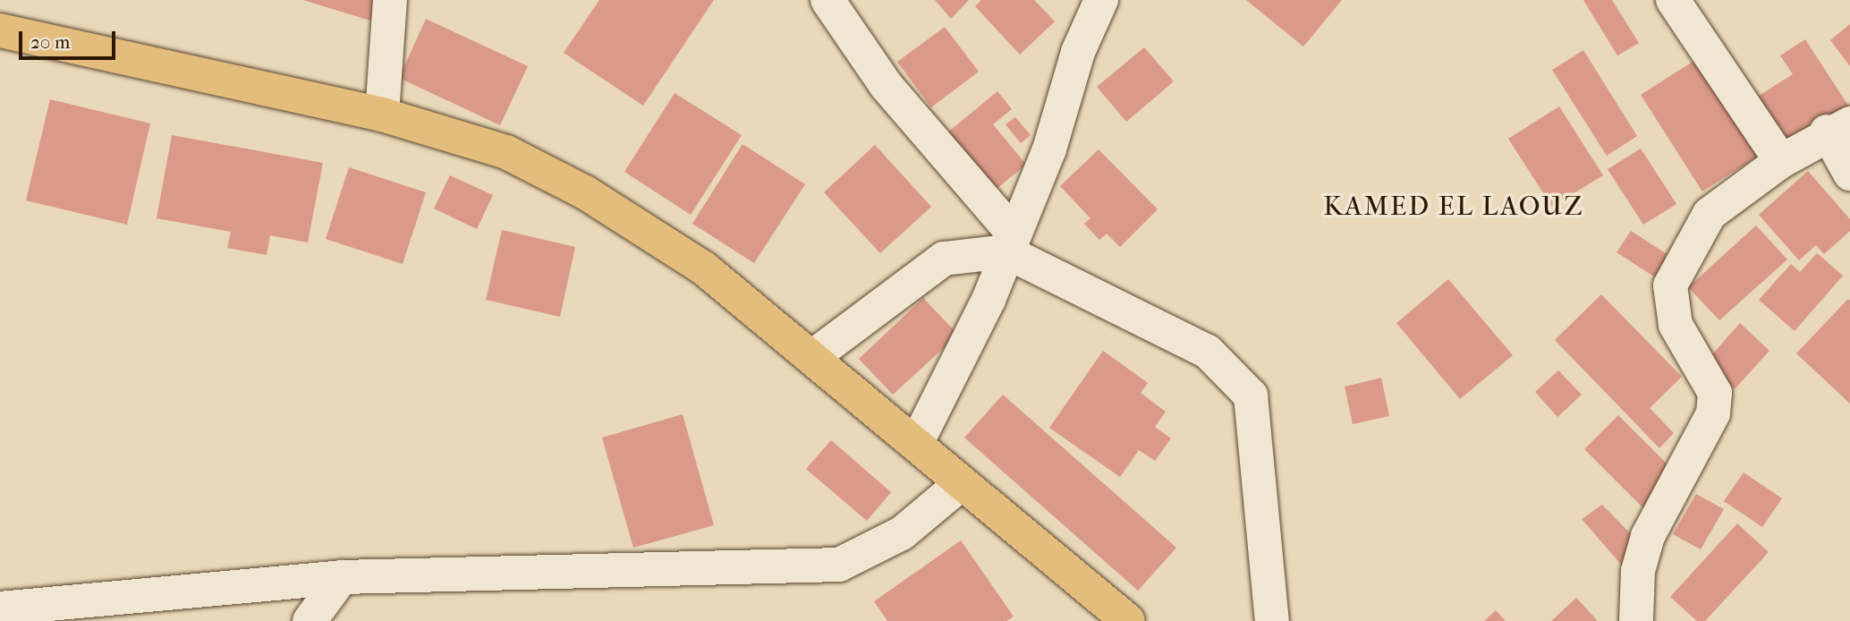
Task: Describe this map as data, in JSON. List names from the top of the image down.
{
  "districts": ["KAMED EL LAOUZ"],
  "scale_bar": "20 m"
}
